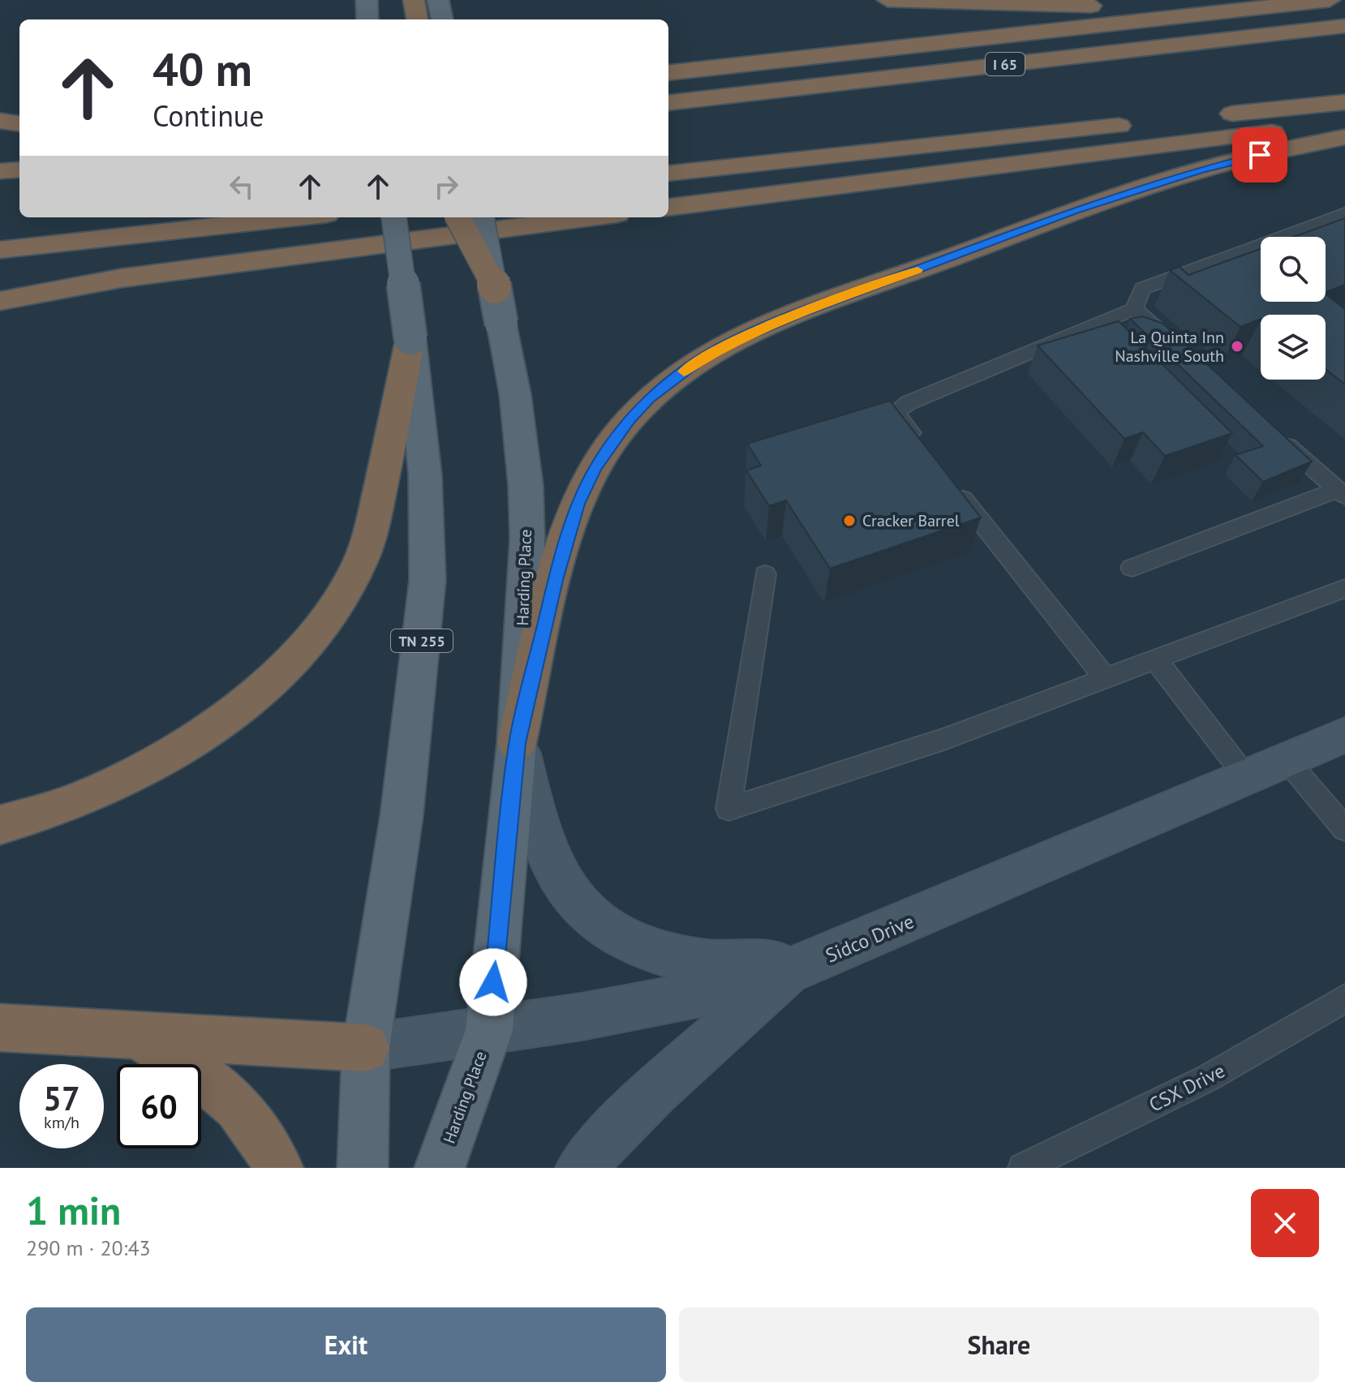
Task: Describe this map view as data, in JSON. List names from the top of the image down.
{
  "streets": {
    "highway": ["I 65"],
    "main road": ["Harding Place", "TN 255", "Sidco Drive"],
    "lane": ["CSX Drive"]
  },
  "crossings": [
    ["Harding Place", "Sidco Drive"],
    ["TN 255", "Sidco Drive"]
  ],
  "places": ["La Quinta Inn Nashville South", "Cracker Barrel"],
  "page": {
    "turn": ["40 m", "Continue"],
    "speed": "57 km/h",
    "limit": "60",
    "heading": ["1 min", "290 m · 20:43"],
    "buttons": ["Exit", "Share"]
  }
}
